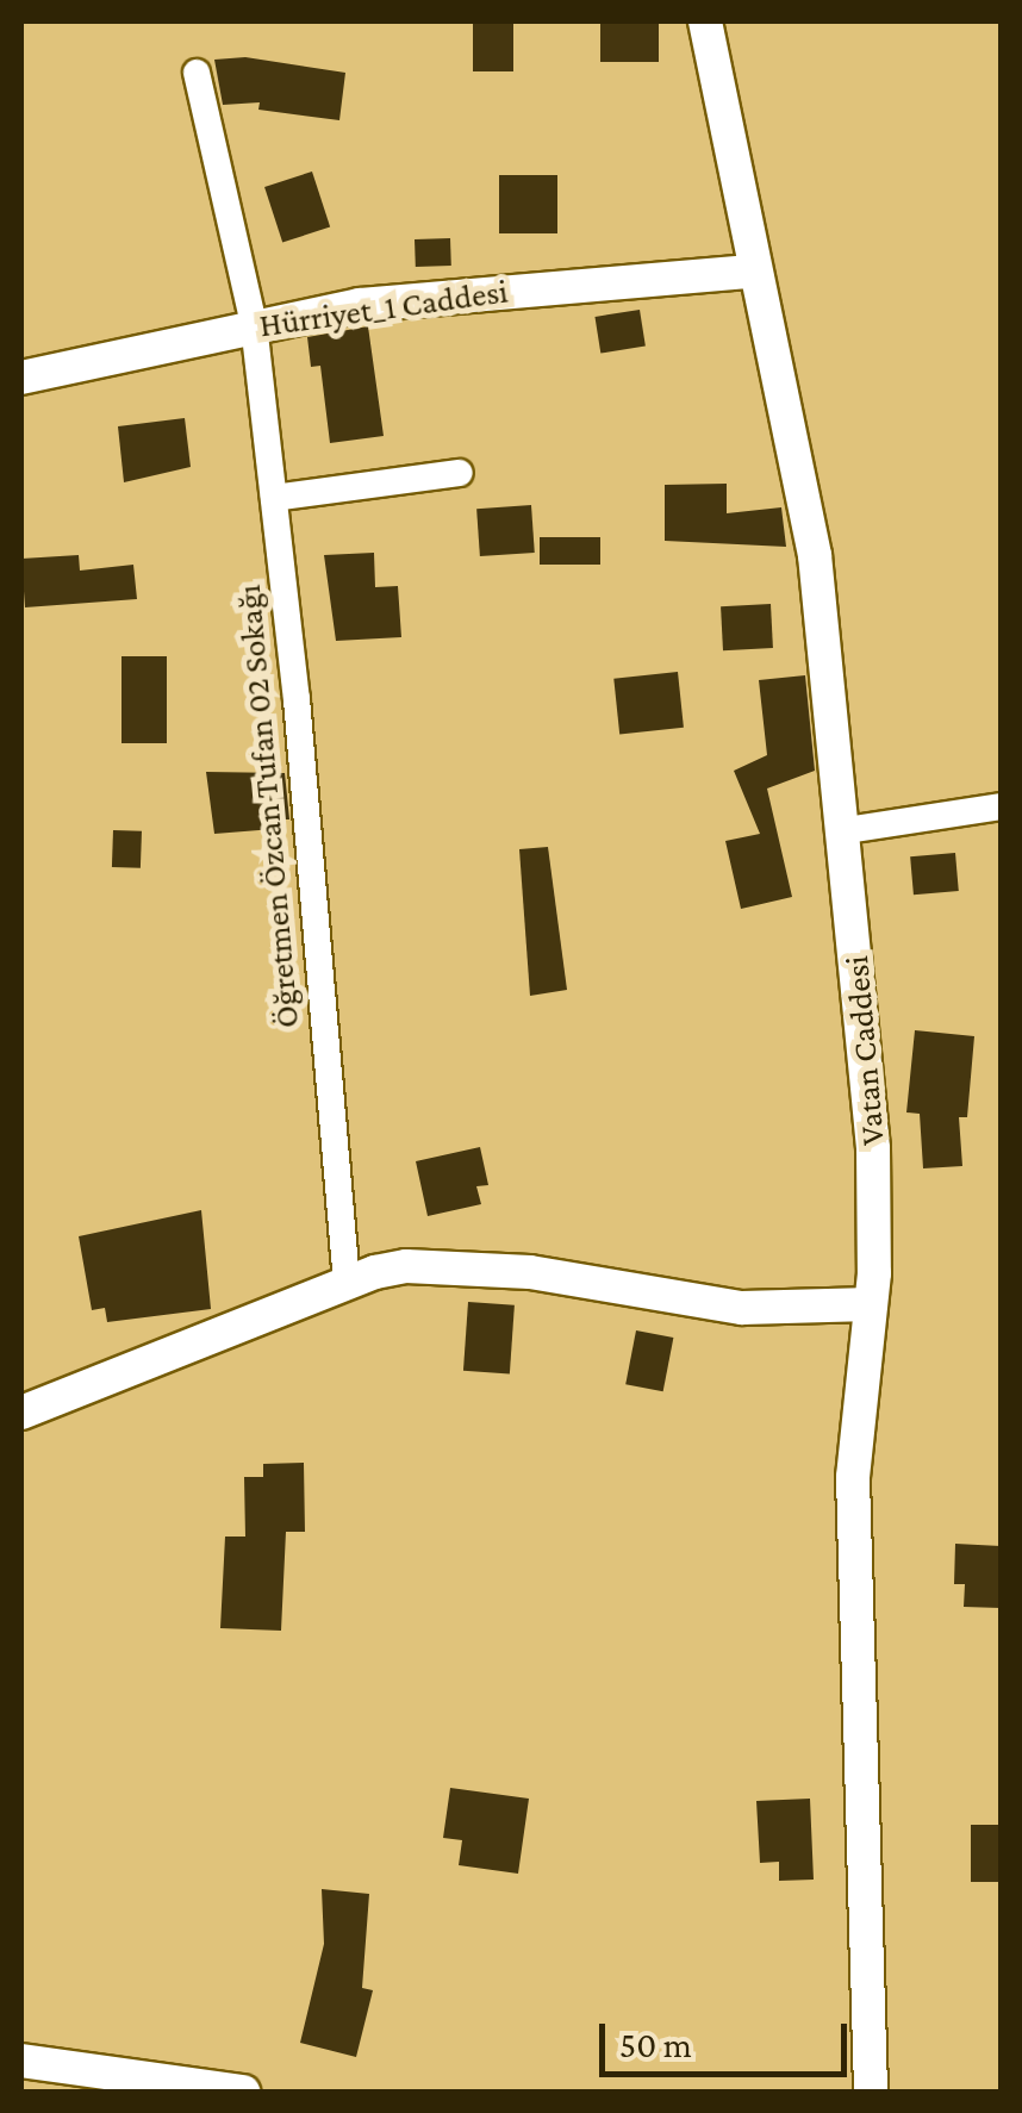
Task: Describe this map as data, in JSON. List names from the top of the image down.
{
  "streets": {
    "street": ["Hürriyet_1 Caddesi", "Öğretmen Özcan Tufan 02 Sokağı", "Vatan Caddesi"]
  },
  "crossings": [
    ["Hürriyet_1 Caddesi", "Öğretmen Özcan Tufan 02 Sokağı"],
    ["Hürriyet_1 Caddesi", "Vatan Caddesi"]
  ],
  "scale_bar": "50 m"
}
